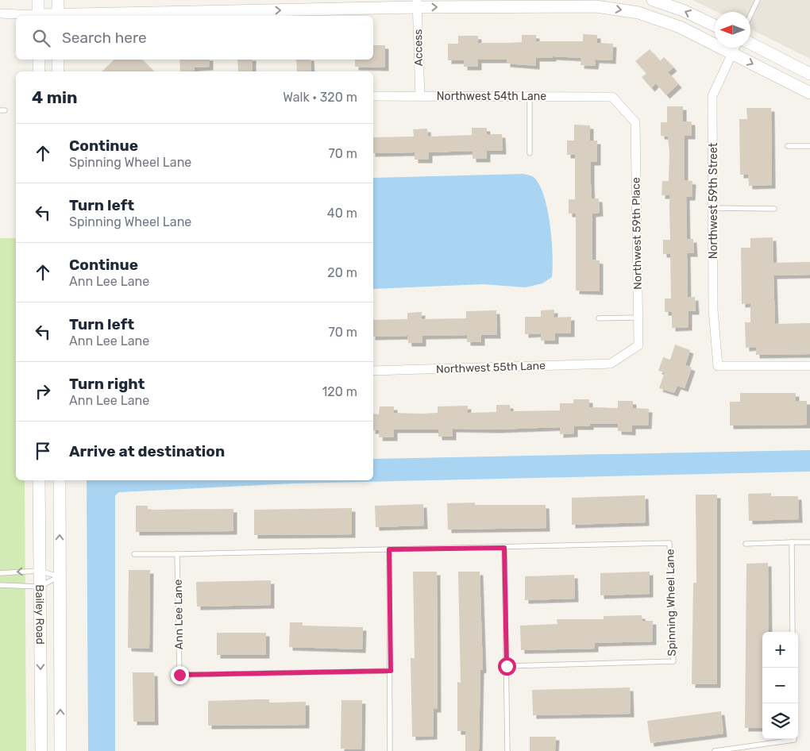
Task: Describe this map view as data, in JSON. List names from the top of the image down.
{
  "streets": {
    "street": [
      "Access",
      "Northwest 54th Lane",
      "Northwest 59th Street",
      "Northwest 59th Place",
      "Northwest 55th Lane",
      "Bailey Road"
    ],
    "lane": ["Spinning Wheel Lane", "Ann Lee Lane"]
  },
  "crossings": [
    ["Access", "Northwest 54th Lane"],
    ["Northwest 54th Lane", "Northwest 59th Place"],
    ["Northwest 59th Place", "Northwest 55th Lane"]
  ],
  "north": "left",
  "page": {
    "search": "Search here",
    "heading": ["4 min", "Walk · 320 m"],
    "list": [
      ["Continue", "Spinning Wheel Lane", "70 m"],
      ["Turn left", "Spinning Wheel Lane", "40 m"],
      ["Continue", "Ann Lee Lane", "20 m"],
      ["Turn left", "Ann Lee Lane", "70 m"],
      ["Turn right", "Ann Lee Lane", "120 m"],
      "Arrive at destination"
    ],
    "map_buttons": ["+", "−"]
  }
}
